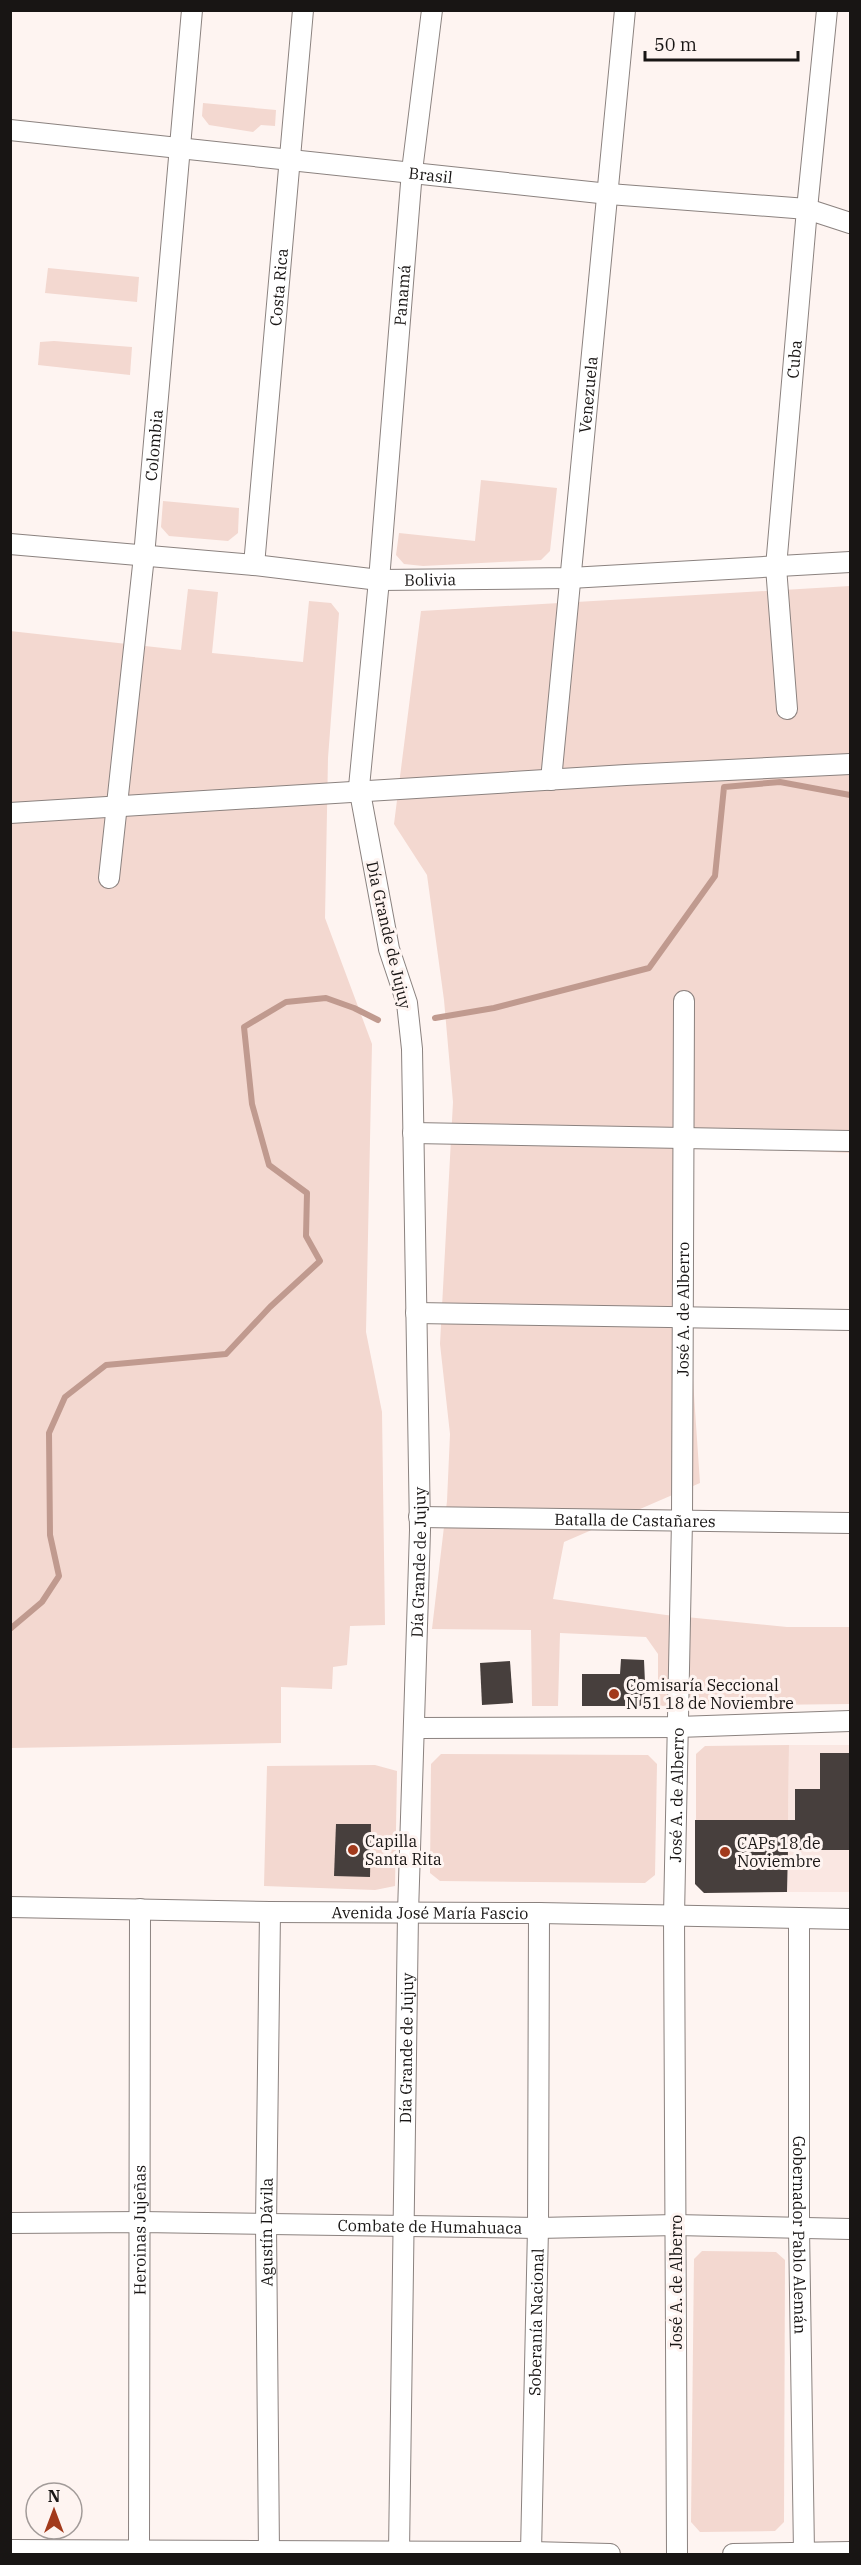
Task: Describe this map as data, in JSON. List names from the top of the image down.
{
  "streets": {
    "street": [
      "Brasil",
      "Costa Rica",
      "Panamá",
      "Cuba",
      "Venezuela",
      "Colombia",
      "Bolivia",
      "Día Grande de Jujuy",
      "José A. de Alberro",
      "Batalla de Castañares",
      "Avenida José María Fascio",
      "Combate de Humahuaca",
      "Heroinas Jujeñas",
      "Agustín Dávila",
      "Gobernador Pablo Alemán",
      "Soberanía Nacional"
    ]
  },
  "crossings": [
    ["Brasil", "Costa Rica"],
    ["Brasil", "Panamá"],
    ["Brasil", "Cuba"],
    ["Brasil", "Venezuela"],
    ["Brasil", "Colombia"],
    ["Costa Rica", "Bolivia"],
    ["Panamá", "Bolivia"],
    ["Panamá", "Día Grande de Jujuy"],
    ["Cuba", "Bolivia"],
    ["Venezuela", "Bolivia"],
    ["Colombia", "Bolivia"],
    ["Bolivia", "Día Grande de Jujuy"],
    ["Día Grande de Jujuy", "Batalla de Castañares"],
    ["Día Grande de Jujuy", "Avenida José María Fascio"],
    ["Día Grande de Jujuy", "Combate de Humahuaca"],
    ["José A. de Alberro", "Batalla de Castañares"],
    ["José A. de Alberro", "Avenida José María Fascio"],
    ["José A. de Alberro", "Combate de Humahuaca"],
    ["Avenida José María Fascio", "Heroinas Jujeñas"],
    ["Avenida José María Fascio", "Agustín Dávila"],
    ["Avenida José María Fascio", "Gobernador Pablo Alemán"],
    ["Avenida José María Fascio", "Soberanía Nacional"],
    ["Combate de Humahuaca", "Heroinas Jujeñas"],
    ["Combate de Humahuaca", "Agustín Dávila"],
    ["Combate de Humahuaca", "Gobernador Pablo Alemán"],
    ["Combate de Humahuaca", "Soberanía Nacional"]
  ],
  "places": ["Comisaría Seccional N 51 18 de Noviembre", "Capilla Santa Rita", "CAPs 18 de Noviembre"],
  "scale_bar": "50 m",
  "north": "top"
}
